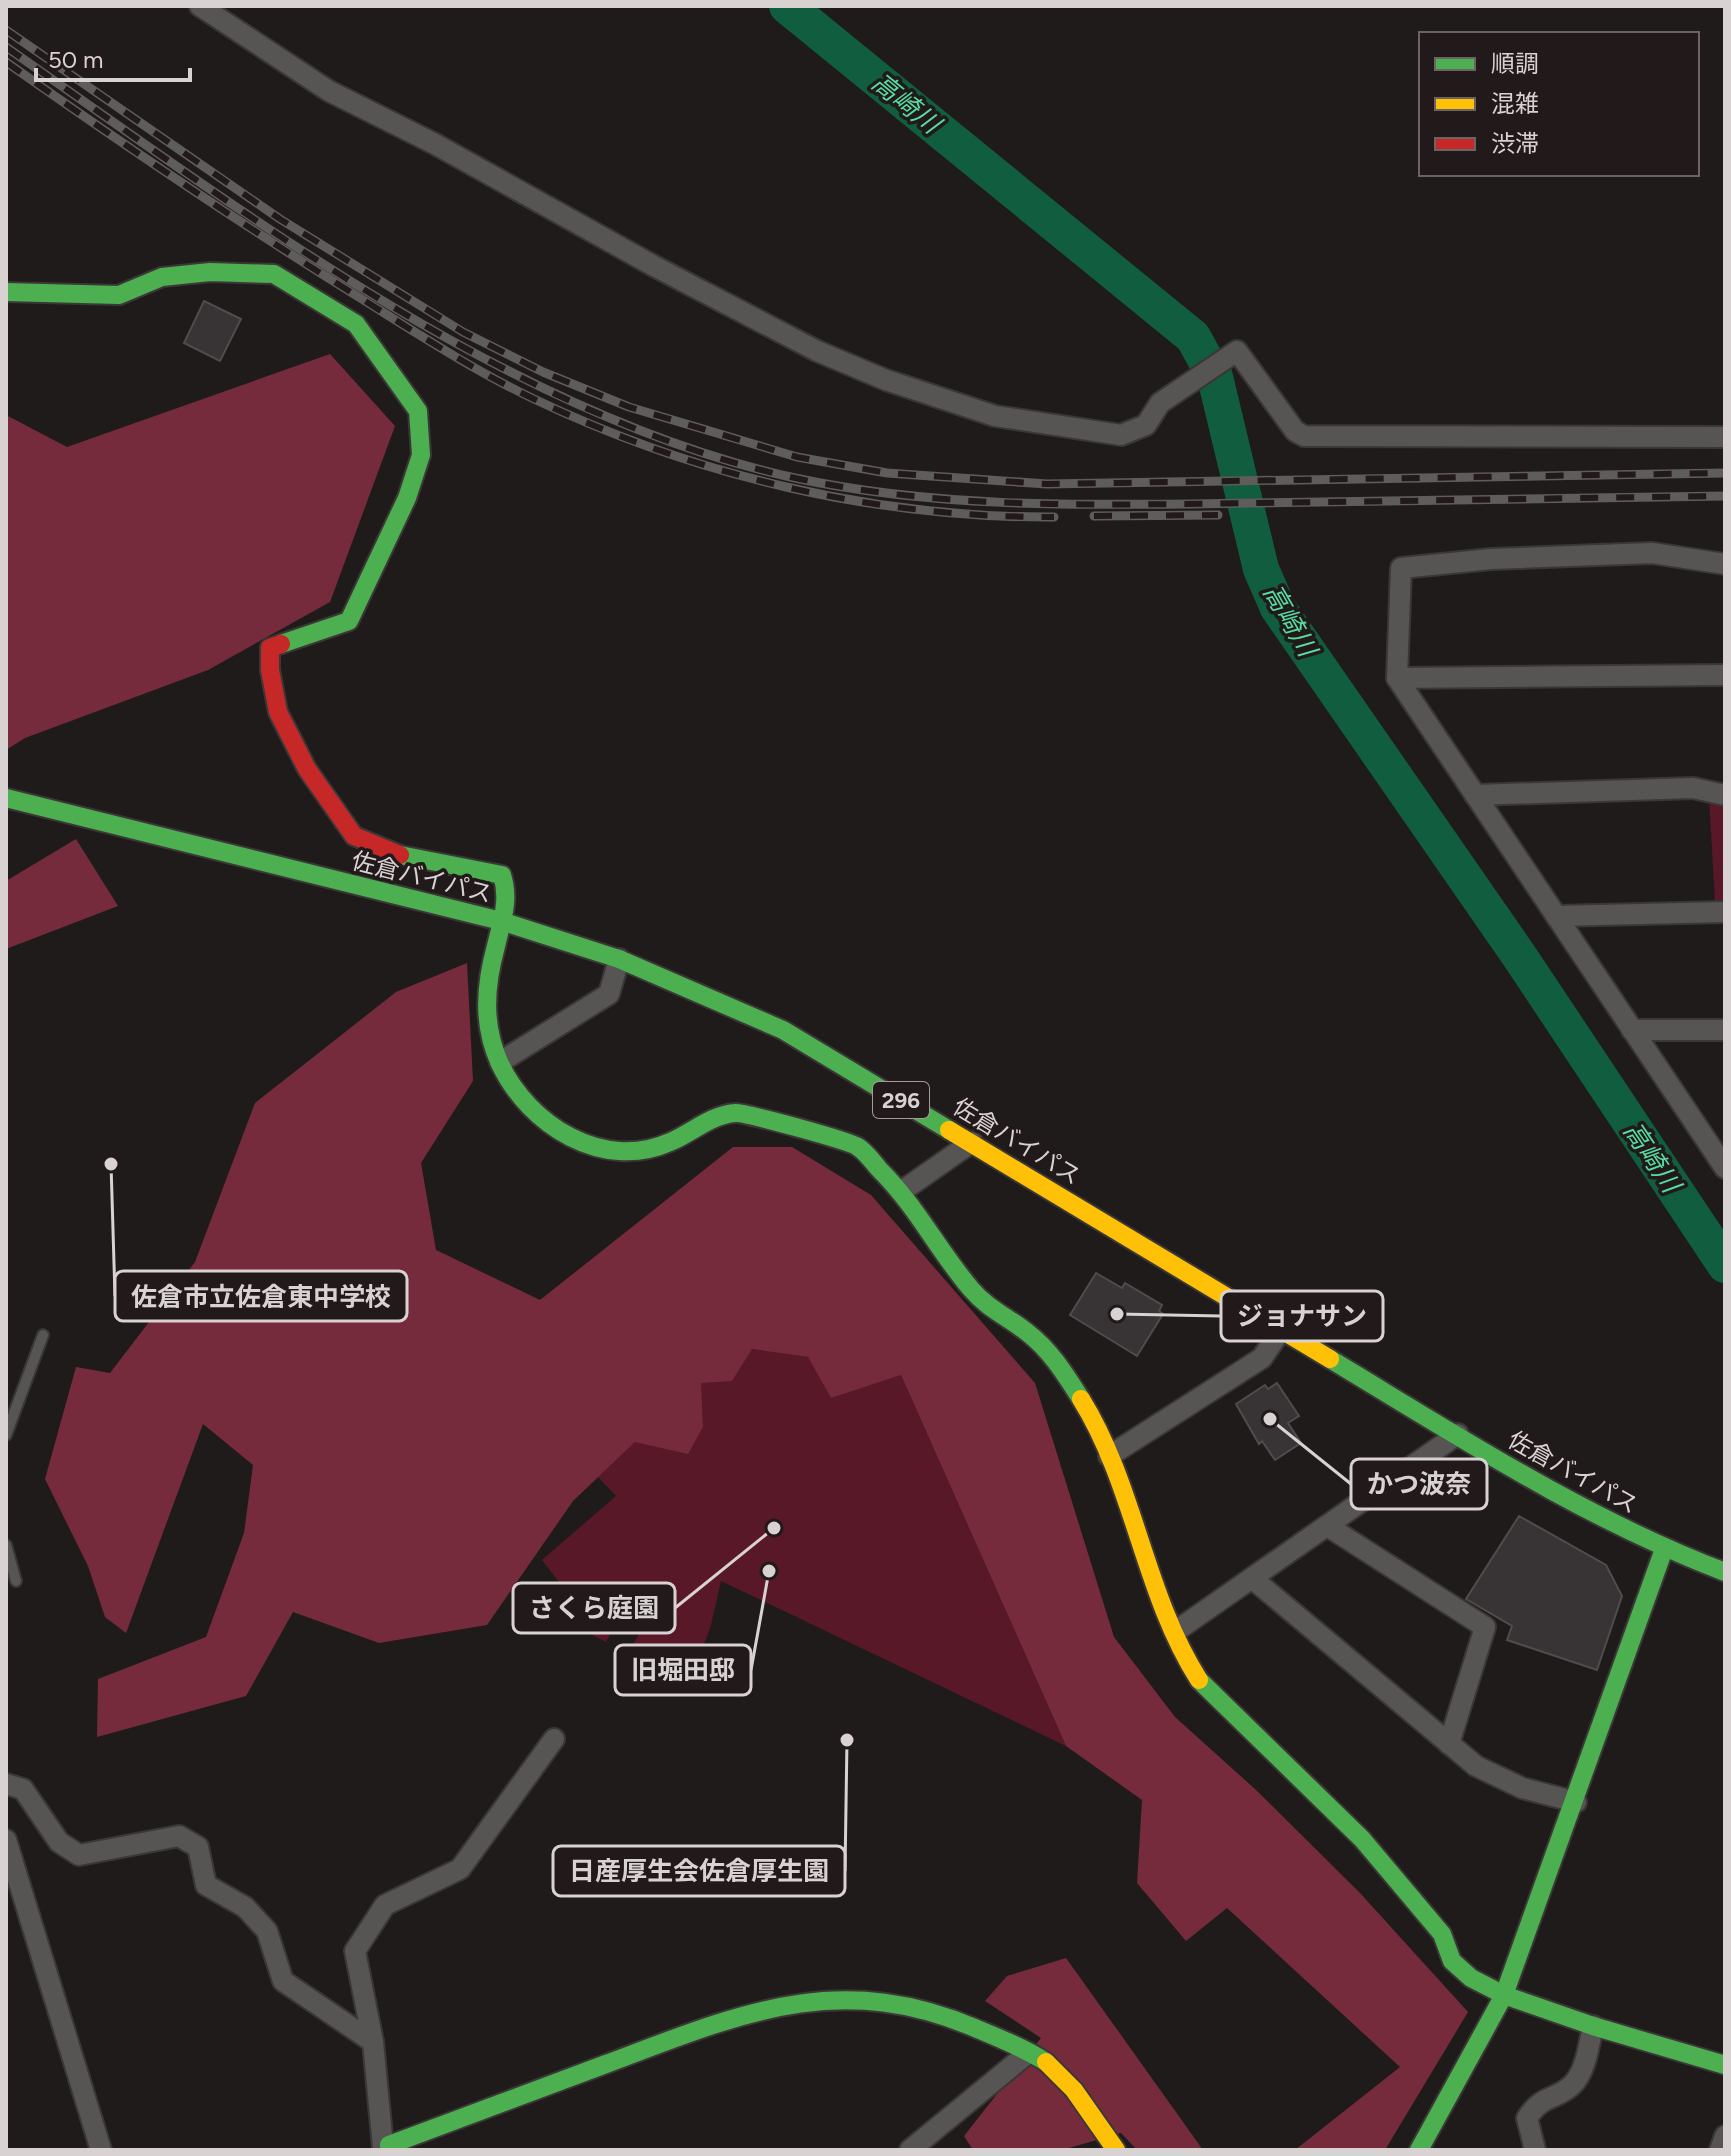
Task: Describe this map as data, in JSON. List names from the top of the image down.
{
  "streets": {
    "main road": ["佐倉バイパス", "296"]
  },
  "water": ["高崎川"],
  "places": [
    "佐倉市立佐倉東中学校",
    "ジョナサン",
    "かつ波奈",
    "さくら庭園",
    "旧堀田邸",
    "日産厚生会佐倉厚生園"
  ],
  "legend": ["順調", "混雑", "渋滞"],
  "scale_bar": "50 m"
}
